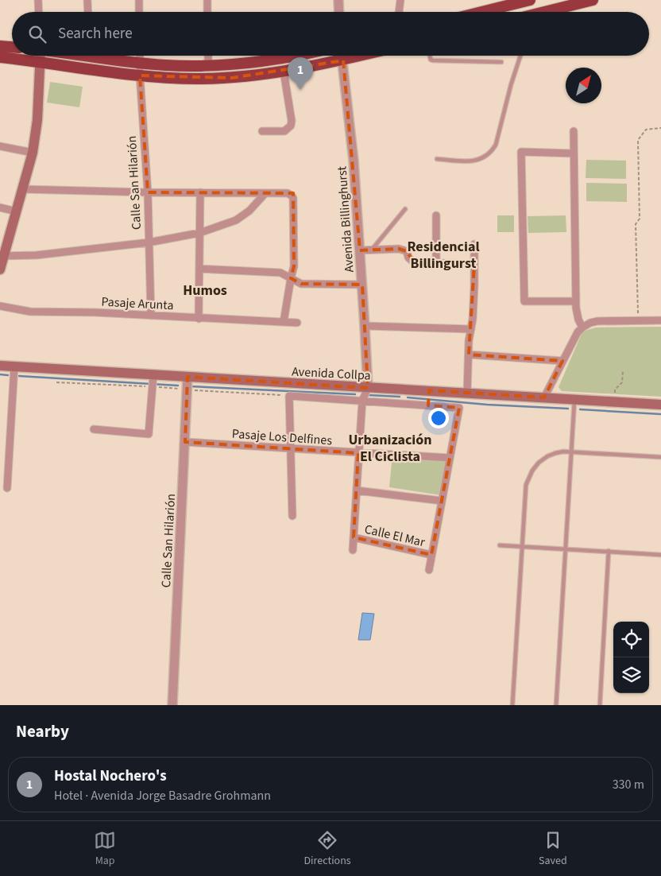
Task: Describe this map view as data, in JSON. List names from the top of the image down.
{
  "streets": {
    "main road": ["Avenida Collpa"],
    "street": [
      "Calle San Hilarión",
      "Avenida Billinghurst",
      "Pasaje Arunta",
      "Pasaje Los Delfines",
      "Calle El Mar"
    ]
  },
  "crossings": [
    ["Calle San Hilarión", "Pasaje Arunta"],
    ["Calle San Hilarión", "Avenida Collpa"],
    ["Calle San Hilarión", "Pasaje Los Delfines"],
    ["Avenida Billinghurst", "Avenida Collpa"]
  ],
  "districts": ["Residencial Billingurst", "Humos", "Urbanización El Ciclista"],
  "north": "top right",
  "page": {
    "search": "Search here",
    "pins": "1",
    "heading": "Nearby",
    "list": [
      {
        "mark": "1",
        "name": "Hostal Nochero's",
        "note": "Hotel · Avenida Jorge Basadre Grohmann",
        "value": "330 m"
      }
    ],
    "nav": ["Map", "Directions", "Saved"]
  }
}
